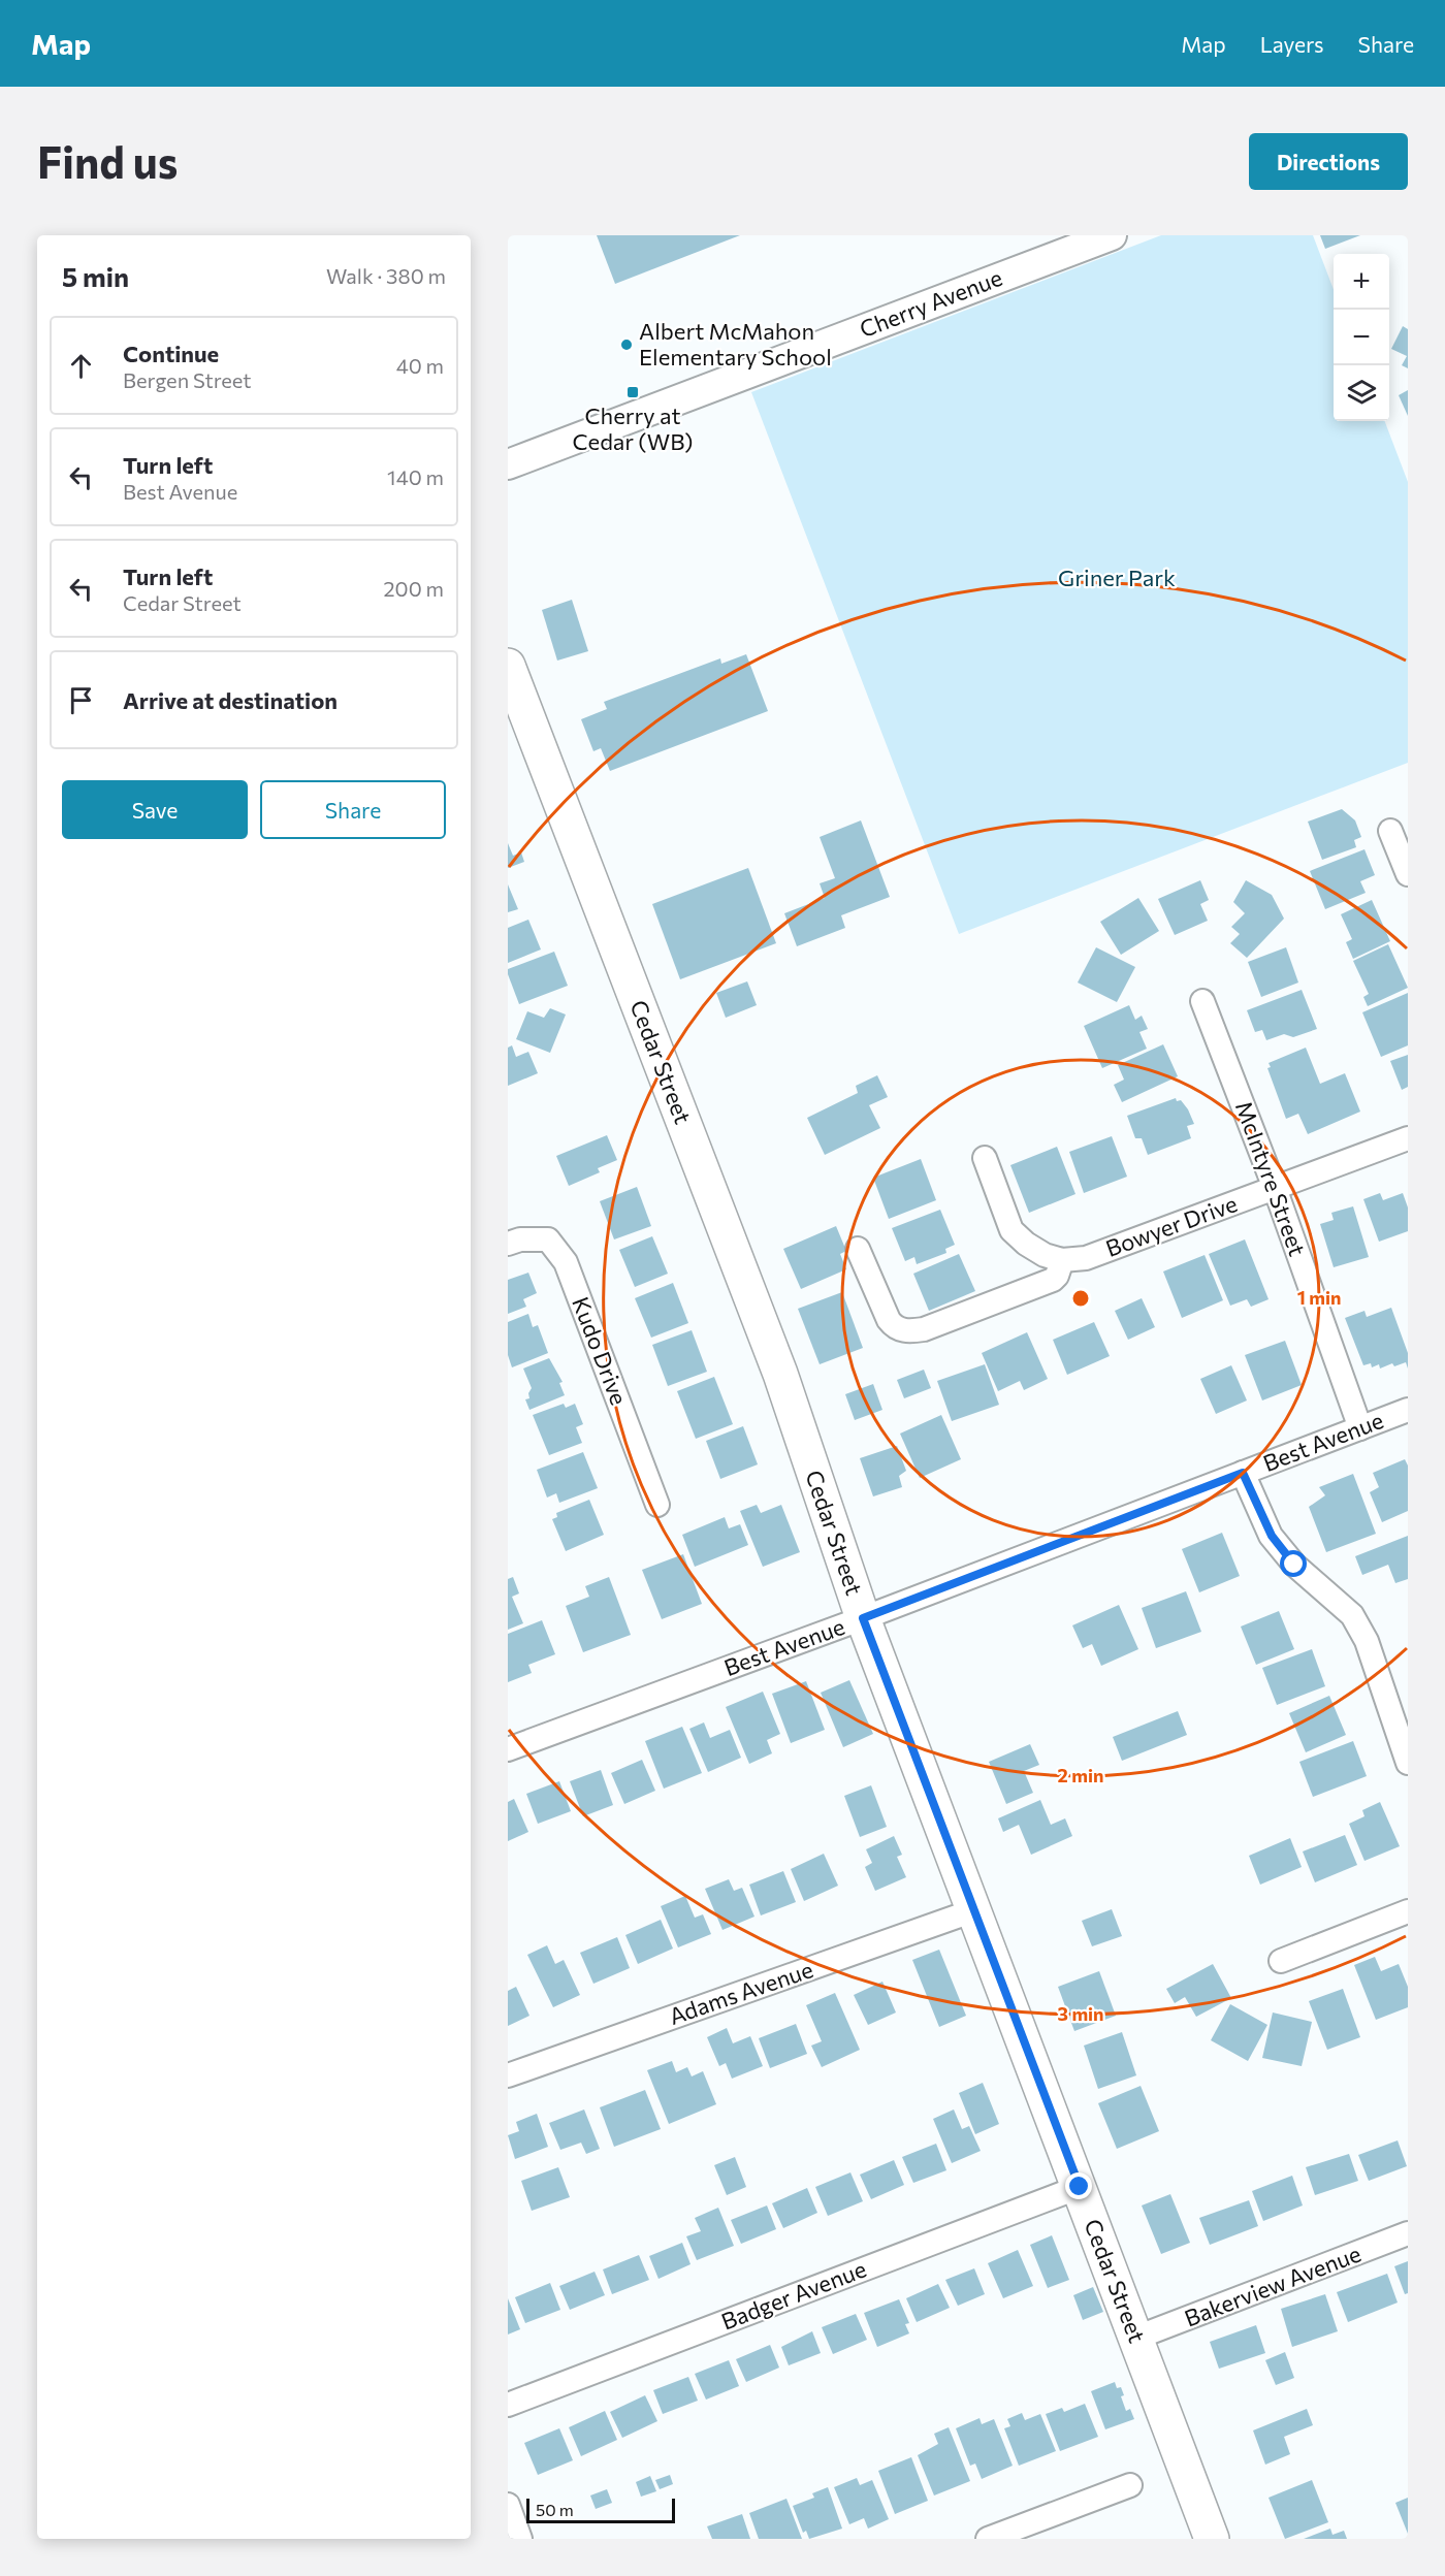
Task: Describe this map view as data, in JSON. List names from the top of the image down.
{
  "streets": {
    "main road": ["Cedar Street"],
    "street": [
      "Cherry Avenue",
      "McIntyre Street",
      "Bowyer Drive",
      "Kudo Drive",
      "Best Avenue",
      "Adams Avenue",
      "Bakerview Avenue",
      "Badger Avenue"
    ]
  },
  "crossings": [
    ["Cedar Street", "Best Avenue"],
    ["Cedar Street", "Adams Avenue"],
    ["Cedar Street", "Bakerview Avenue"],
    ["Cedar Street", "Badger Avenue"],
    ["McIntyre Street", "Bowyer Drive"],
    ["McIntyre Street", "Best Avenue"]
  ],
  "parks": ["Griner Park"],
  "places": {
    "other": ["Albert McMahon Elementary School"],
    "transit": ["Cherry at Cedar (WB)"]
  },
  "scale_bar": "50 m",
  "page": {
    "header": "Map",
    "nav": ["Map", "Layers", "Share"],
    "buttons": [
      "Directions",
      ["Save", "Share"]
    ],
    "title": "Find us",
    "heading": ["5 min", "Walk · 380 m"],
    "map_buttons": ["+", "−"],
    "list": [
      ["Continue", "Bergen Street", "40 m"],
      ["Turn left", "Best Avenue", "140 m"],
      ["Turn left", "Cedar Street", "200 m"],
      "Arrive at destination"
    ],
    "scale": "50 m"
  },
  "rings": ["1 min", "2 min", "3 min"]
}
